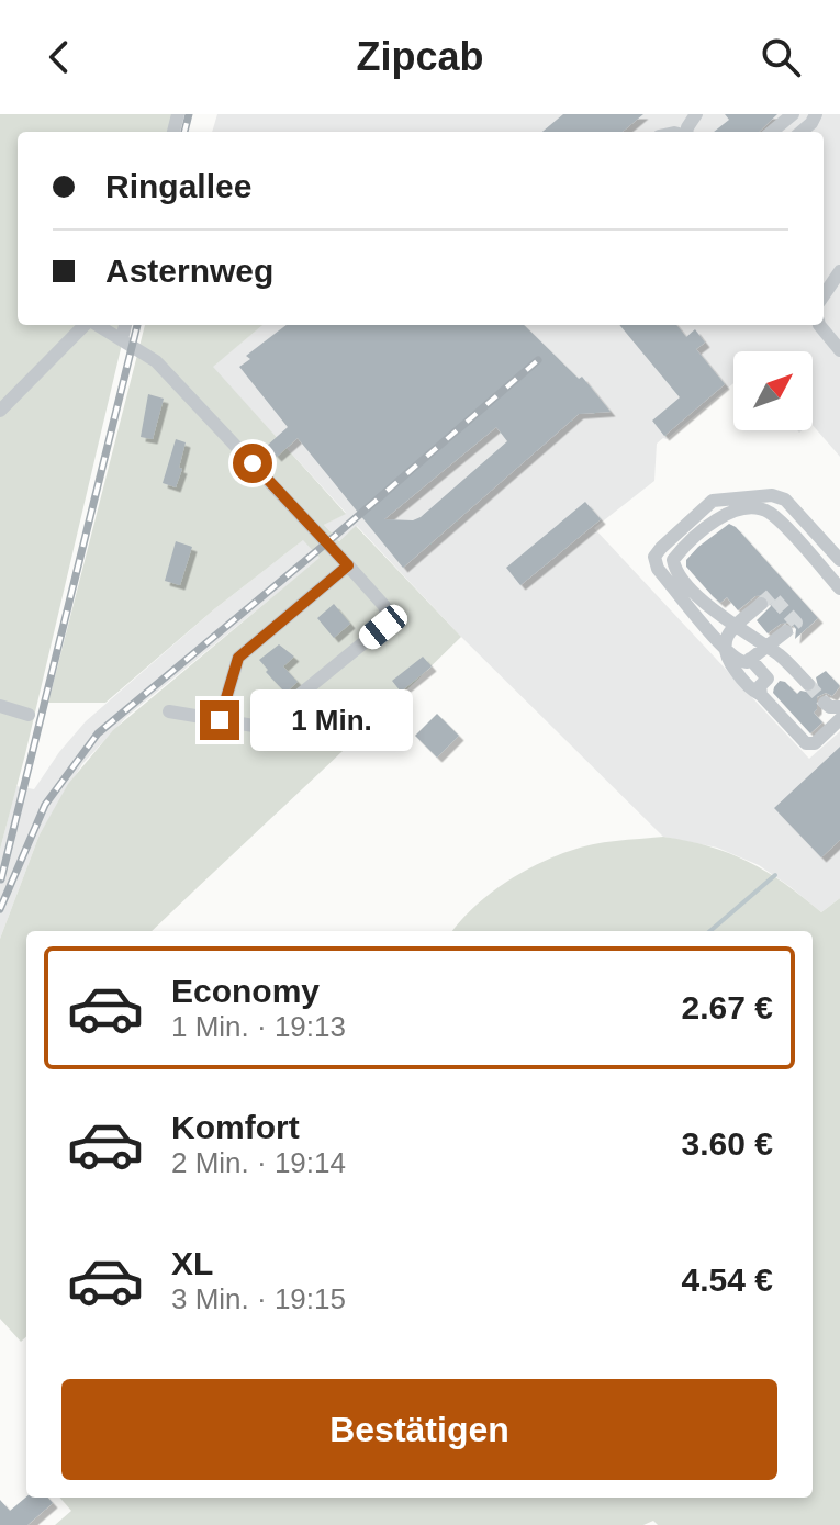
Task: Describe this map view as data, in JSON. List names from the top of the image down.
{
  "north": "top right",
  "page": {
    "header": "Zipcab",
    "banner": ["Ringallee", "Asternweg"],
    "bubble": "1 Min.",
    "list": [
      {
        "name": "Economy",
        "note": "1 Min. · 19:13",
        "value": "2.67 €"
      },
      {
        "name": "Komfort",
        "note": "2 Min. · 19:14",
        "value": "3.60 €"
      },
      {
        "name": "XL",
        "note": "3 Min. · 19:15",
        "value": "4.54 €"
      }
    ],
    "buttons": "Bestätigen"
  }
}
